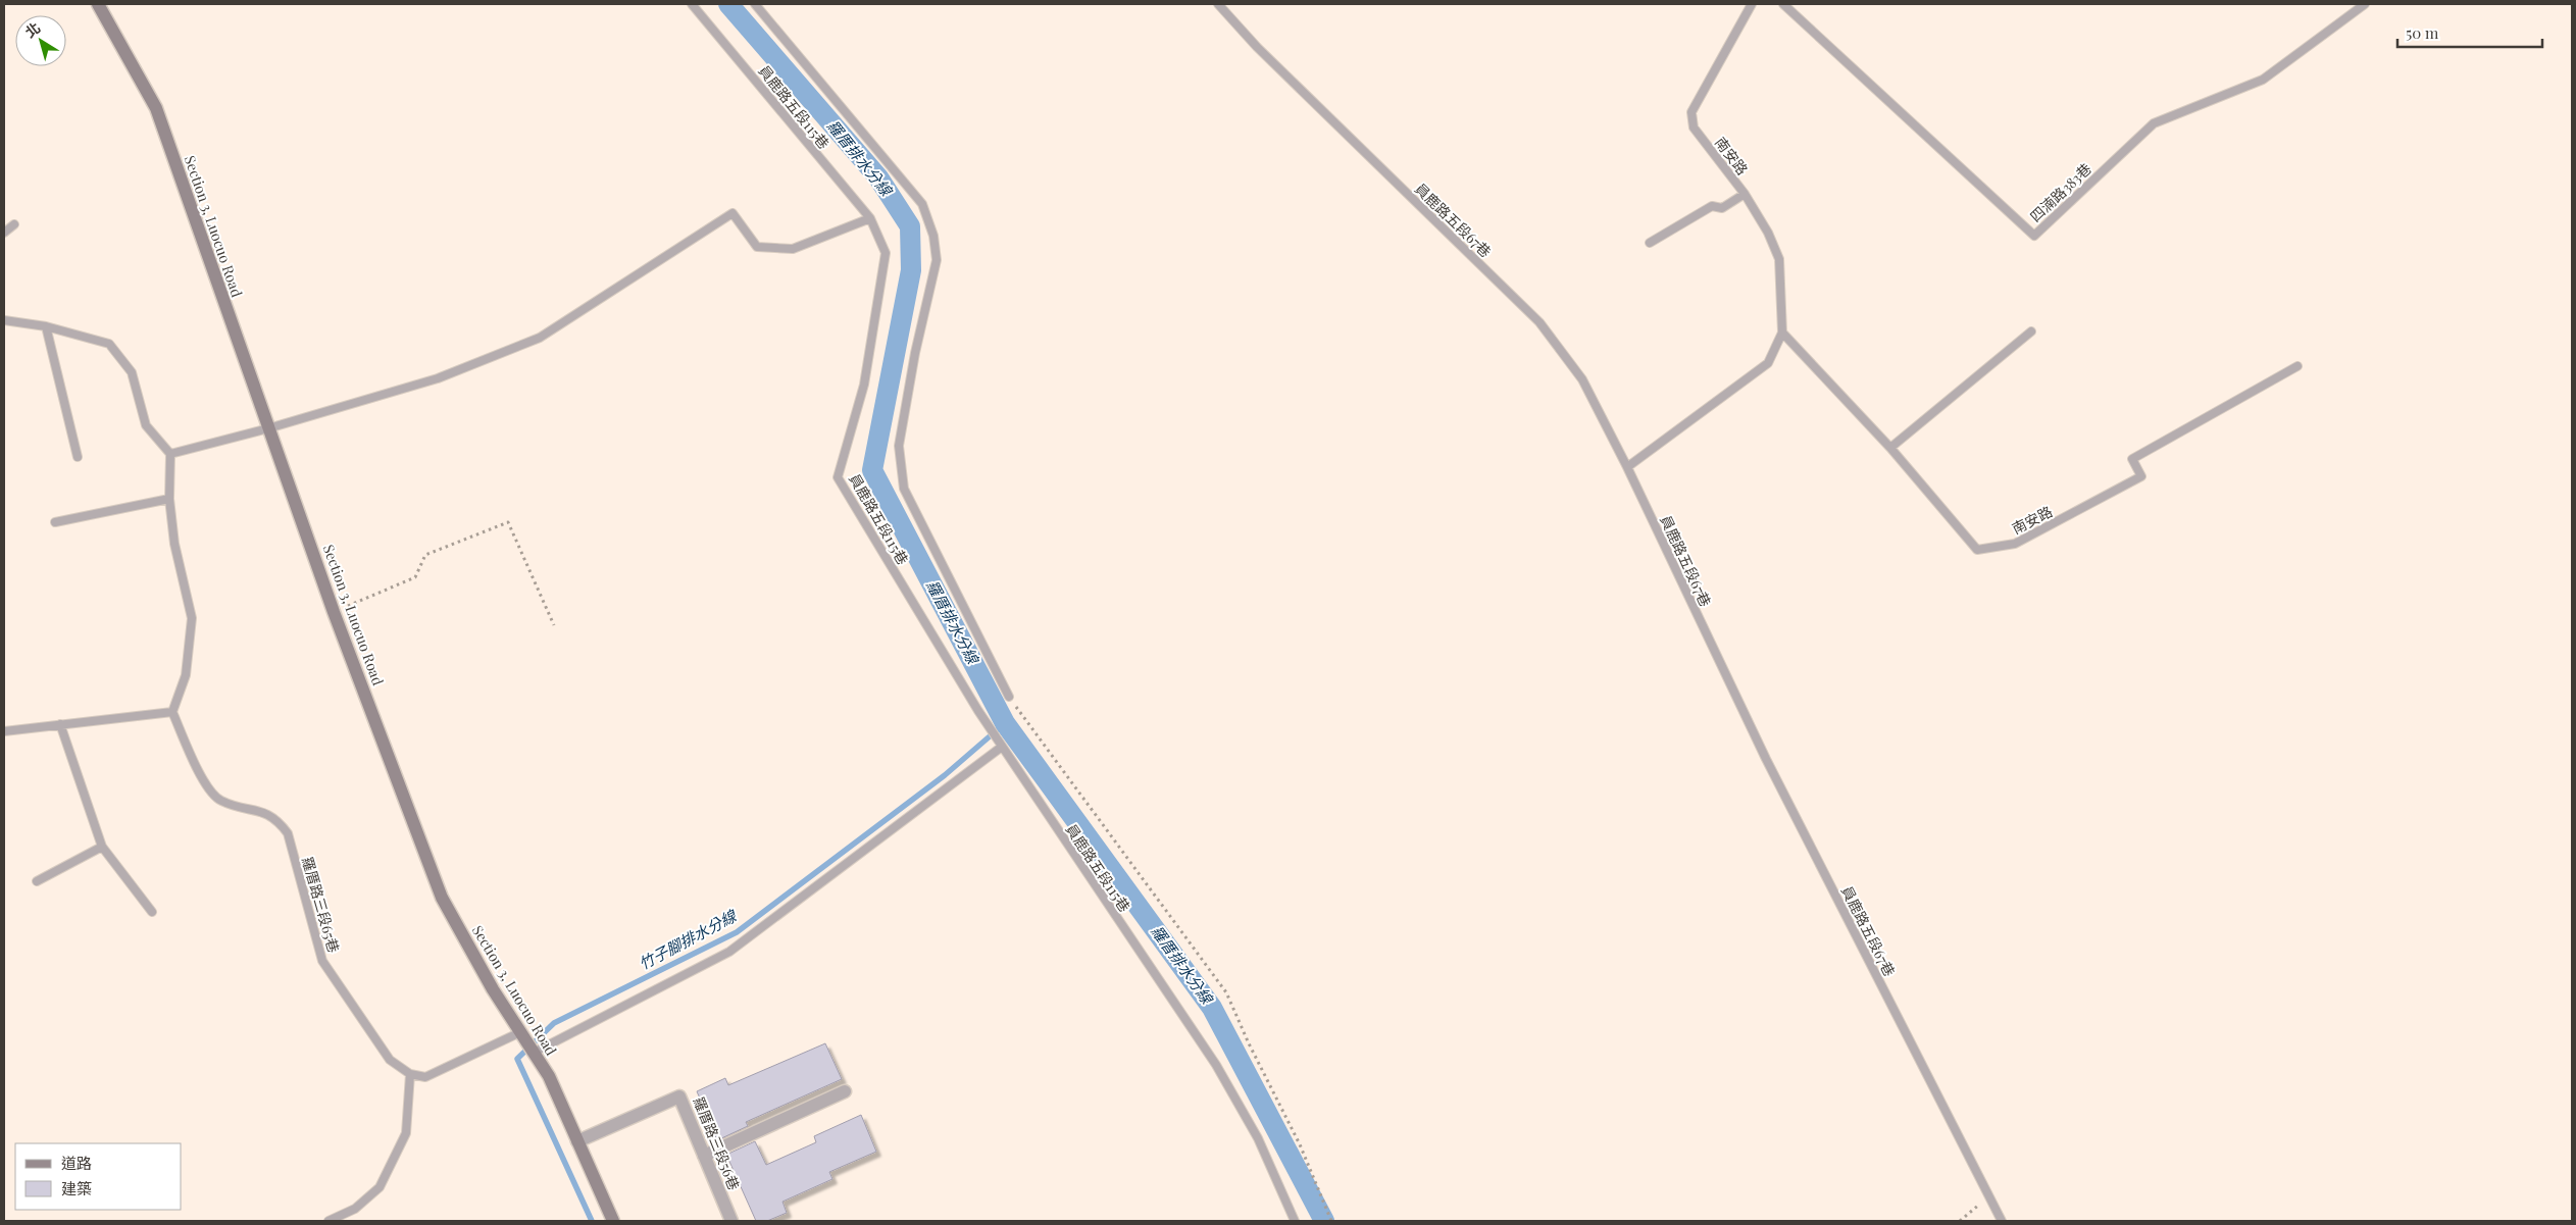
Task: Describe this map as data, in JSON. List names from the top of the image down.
{
  "streets": {
    "street": ["Section 3, Luocuo Road", "羅厝路三段56巷"],
    "lane": [
      "員鹿路五段115巷",
      "南安路",
      "四湳路383巷",
      "員鹿路五段67巷",
      "羅厝路三段65巷"
    ]
  },
  "crossings": [
    ["南安路", "員鹿路五段67巷"],
    ["Section 3, Luocuo Road", "羅厝路三段56巷"]
  ],
  "water": ["羅厝排水分線", "竹子腳排水分線"],
  "legend": ["道路", "建築"],
  "scale_bar": "50 m",
  "north": "top left"
}
